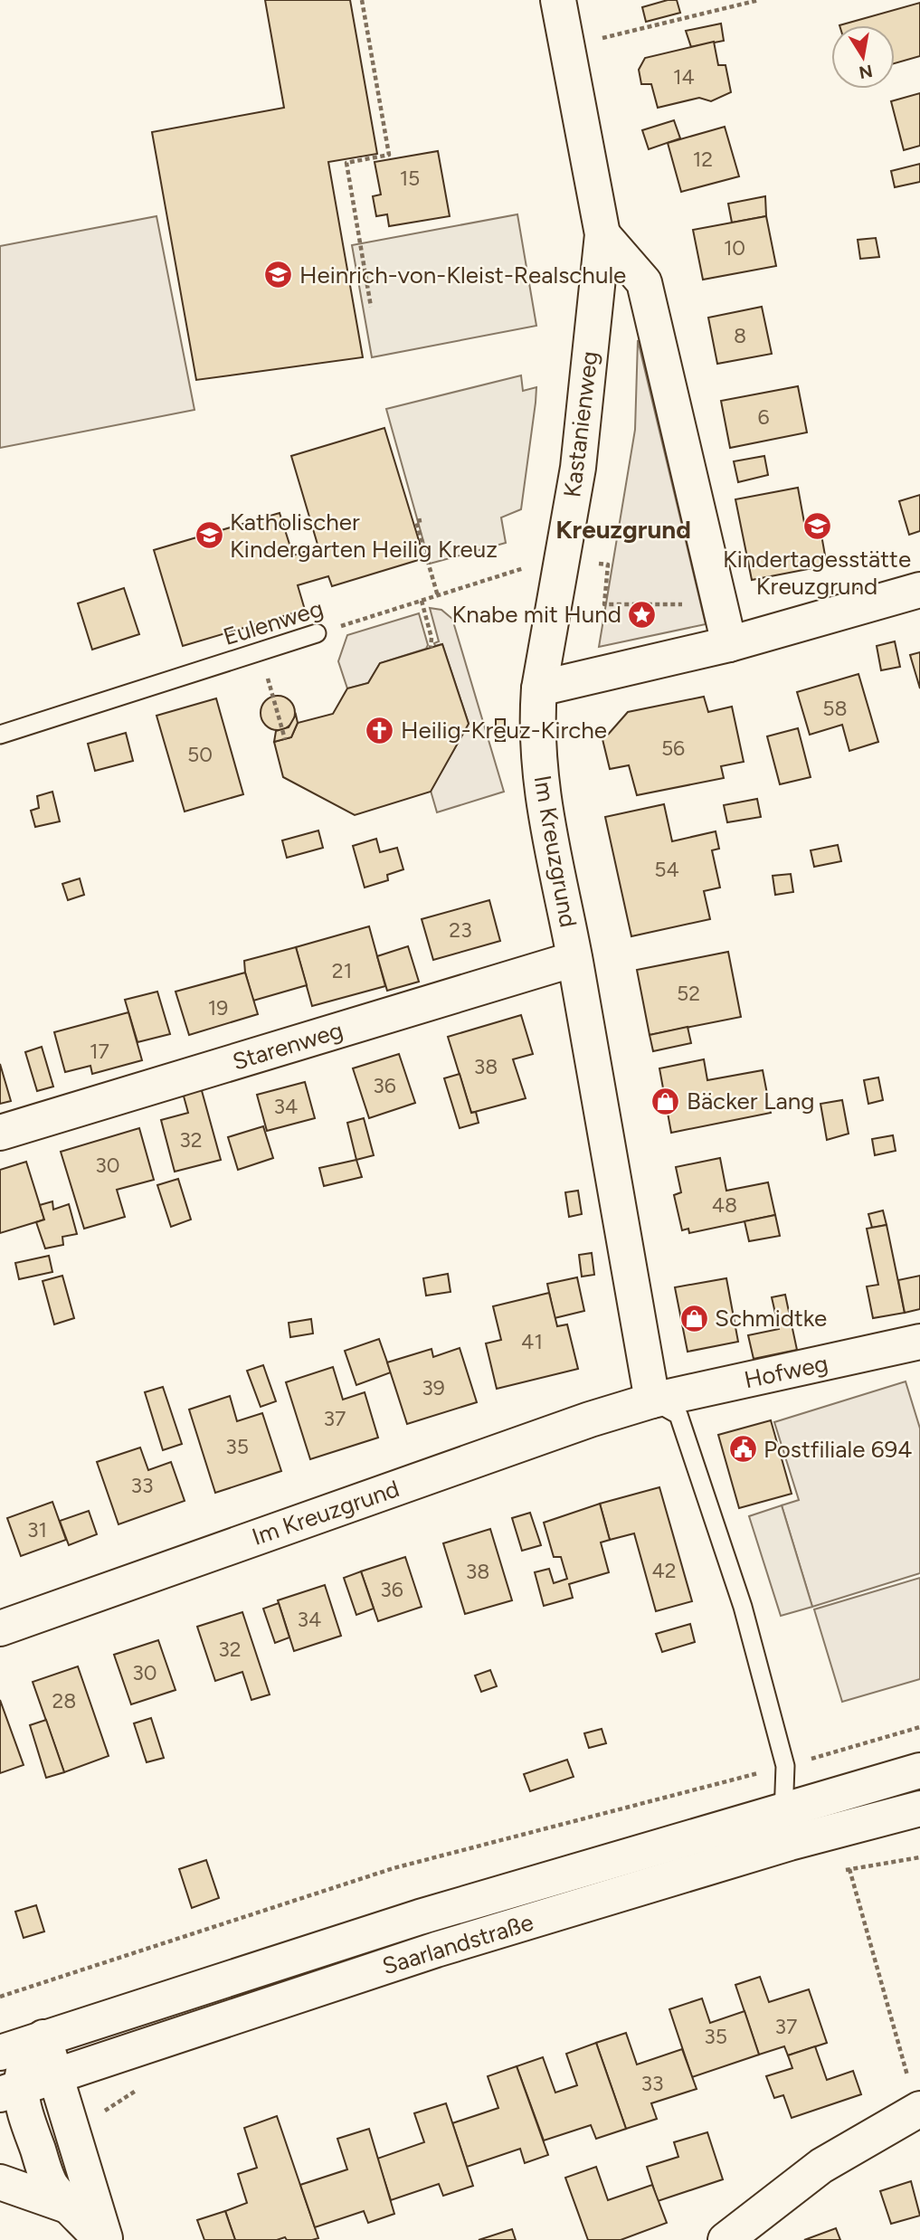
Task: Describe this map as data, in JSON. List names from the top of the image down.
{
  "streets": {
    "street": [
      "Kastanienweg",
      "Im Kreuzgrund",
      "Starenweg",
      "Hofweg",
      "Saarlandstraße"
    ],
    "lane": ["Eulenweg"]
  },
  "crossings": [
    ["Kastanienweg", "Eulenweg"],
    ["Kastanienweg", "Im Kreuzgrund"],
    ["Im Kreuzgrund", "Starenweg"],
    ["Im Kreuzgrund", "Hofweg"]
  ],
  "districts": ["Kreuzgrund"],
  "places": {
    "school or university": ["Heinrich-von-Kleist-Realschule", "Kindertagesstätte Kreuzgrund", "Katholischer Kindergarten Heilig Kreuz"],
    "place": ["Knabe mit Hund"],
    "church": ["Heilig-Kreuz-Kirche"],
    "shop": ["Bäcker Lang", "Schmidtke"],
    "public building": ["Postfiliale 694"]
  },
  "house_numbers": [
    "14",
    "12",
    "15",
    "10",
    "8",
    "6",
    "58",
    "56",
    "50",
    "54",
    "23",
    "21",
    "52",
    "19",
    "17",
    "38",
    "36",
    "34",
    "32",
    "30",
    "48",
    "41",
    "39",
    "37",
    "35",
    "33",
    "31",
    "42",
    "38",
    "36",
    "34",
    "32",
    "30",
    "28",
    "37",
    "35",
    "33"
  ],
  "north": "bottom"
}
